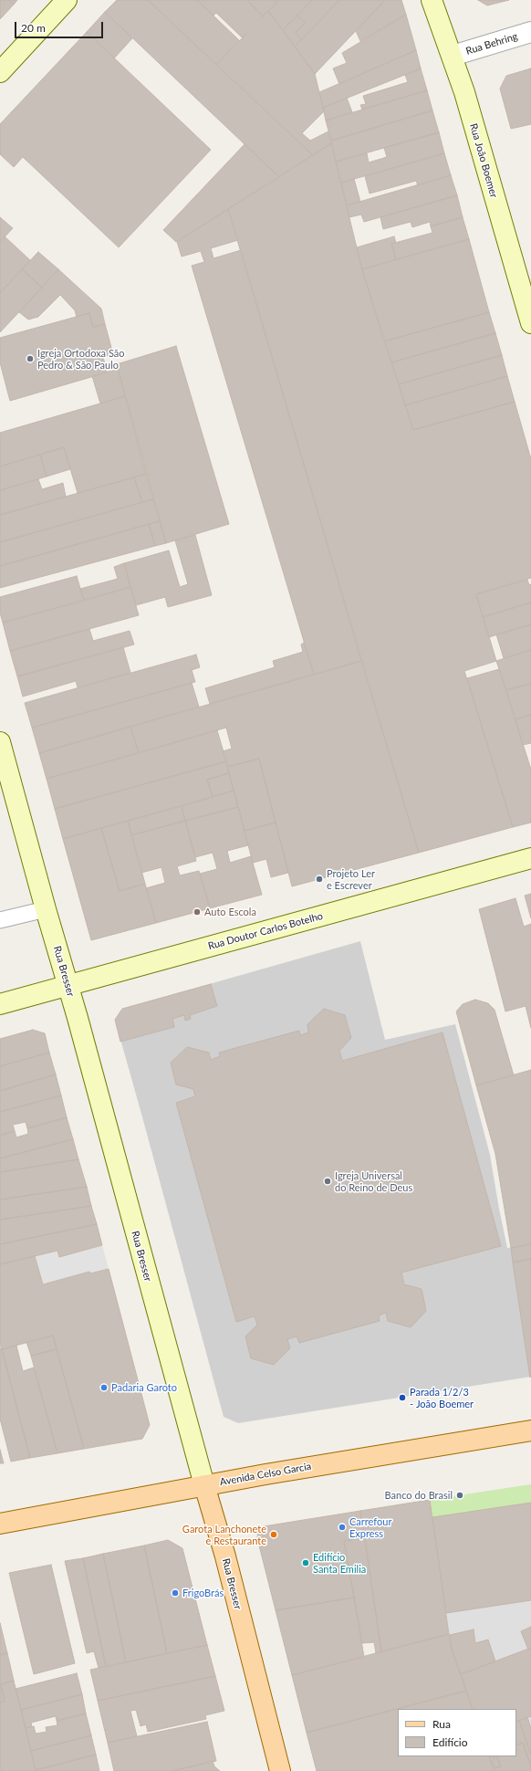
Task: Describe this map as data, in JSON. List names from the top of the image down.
{
  "streets": {
    "main road": [
      "Rua João Boemer",
      "Rua Doutor Carlos Botelho",
      "Rua Bresser",
      "Avenida Celso Garcia"
    ],
    "street": ["Rua Behring"]
  },
  "crossings": [
    ["Rua Behring", "Rua João Boemer"],
    ["Rua Doutor Carlos Botelho", "Rua Bresser"],
    ["Rua Bresser", "Avenida Celso Garcia"]
  ],
  "places": [
    "Igreja Ortodoxa São Pedro & São Paulo",
    "Projeto Ler e Escrever",
    "Auto Escola",
    "Igreja Universal do Reino de Deus",
    "Padaria Garoto",
    "Parada 1/2/3 - João Boemer",
    "Banco do Brasil",
    "Carrefour Express",
    "Garota Lanchonete e Restaurante",
    "Edifício Santa Emilia",
    "FrigoBrás"
  ],
  "legend": ["Rua", "Edifício"],
  "scale_bar": "20 m"
}
